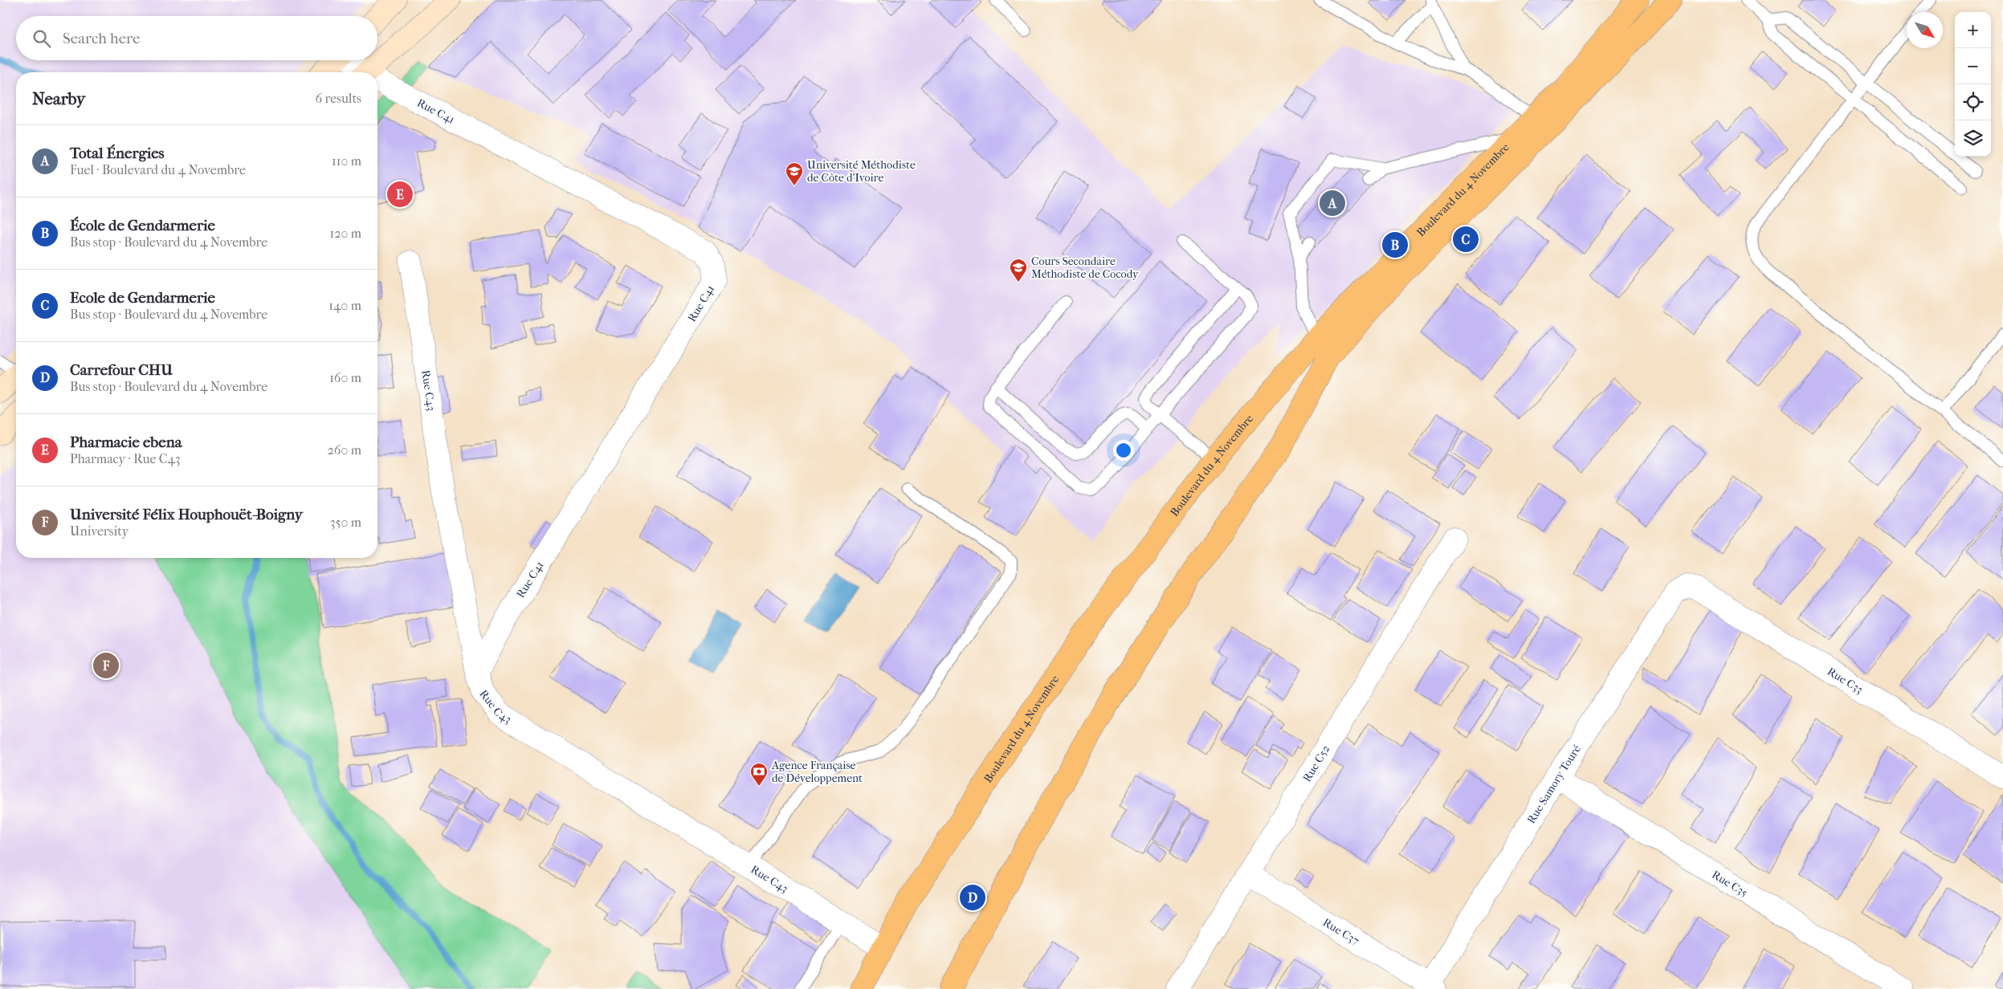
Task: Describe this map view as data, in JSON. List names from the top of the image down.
{
  "streets": {
    "main road": ["Boulevard du 4 Novembre"],
    "street": [
      "Rue C41",
      "Rue C43",
      "Rue C33",
      "Rue C52",
      "Rue Samory Touré",
      "Rue C35",
      "Rue C37"
    ]
  },
  "crossings": [
    ["Rue C41", "Rue C43"],
    ["Boulevard du 4 Novembre", "Rue C43"],
    ["Rue C33", "Rue Samory Touré"],
    ["Rue C52", "Rue C37"],
    ["Rue Samory Touré", "Rue C35"],
    ["Rue Samory Touré", "Rue C37"]
  ],
  "places": {
    "school or university": ["Université Méthodiste de Côte d'Ivoire", "Cours Secondaire Méthodiste de Cocody"],
    "bank": ["Agence Française de Développement"]
  },
  "north": "bottom right",
  "page": {
    "map_buttons": ["+", "−"],
    "search": "Search here",
    "heading": ["Nearby", "6 results"],
    "list": [
      {
        "mark": "A",
        "name": "Total Énergies",
        "note": "Fuel · Boulevard du 4 Novembre",
        "value": "110 m"
      },
      {
        "mark": "B",
        "name": "École de Gendarmerie",
        "note": "Bus stop · Boulevard du 4 Novembre",
        "value": "120 m"
      },
      {
        "mark": "C",
        "name": "Ecole de Gendarmerie",
        "note": "Bus stop · Boulevard du 4 Novembre",
        "value": "140 m"
      },
      {
        "mark": "D",
        "name": "Carrefour CHU",
        "note": "Bus stop · Boulevard du 4 Novembre",
        "value": "160 m"
      },
      {
        "mark": "E",
        "name": "Pharmacie ebena",
        "note": "Pharmacy · Rue C43",
        "value": "260 m"
      },
      {
        "mark": "F",
        "name": "Université Félix Houphouët-Boigny",
        "note": "University",
        "value": "350 m"
      }
    ],
    "pins": [
      "E",
      "A",
      "C",
      "B",
      "F",
      "D"
    ]
  }
}
